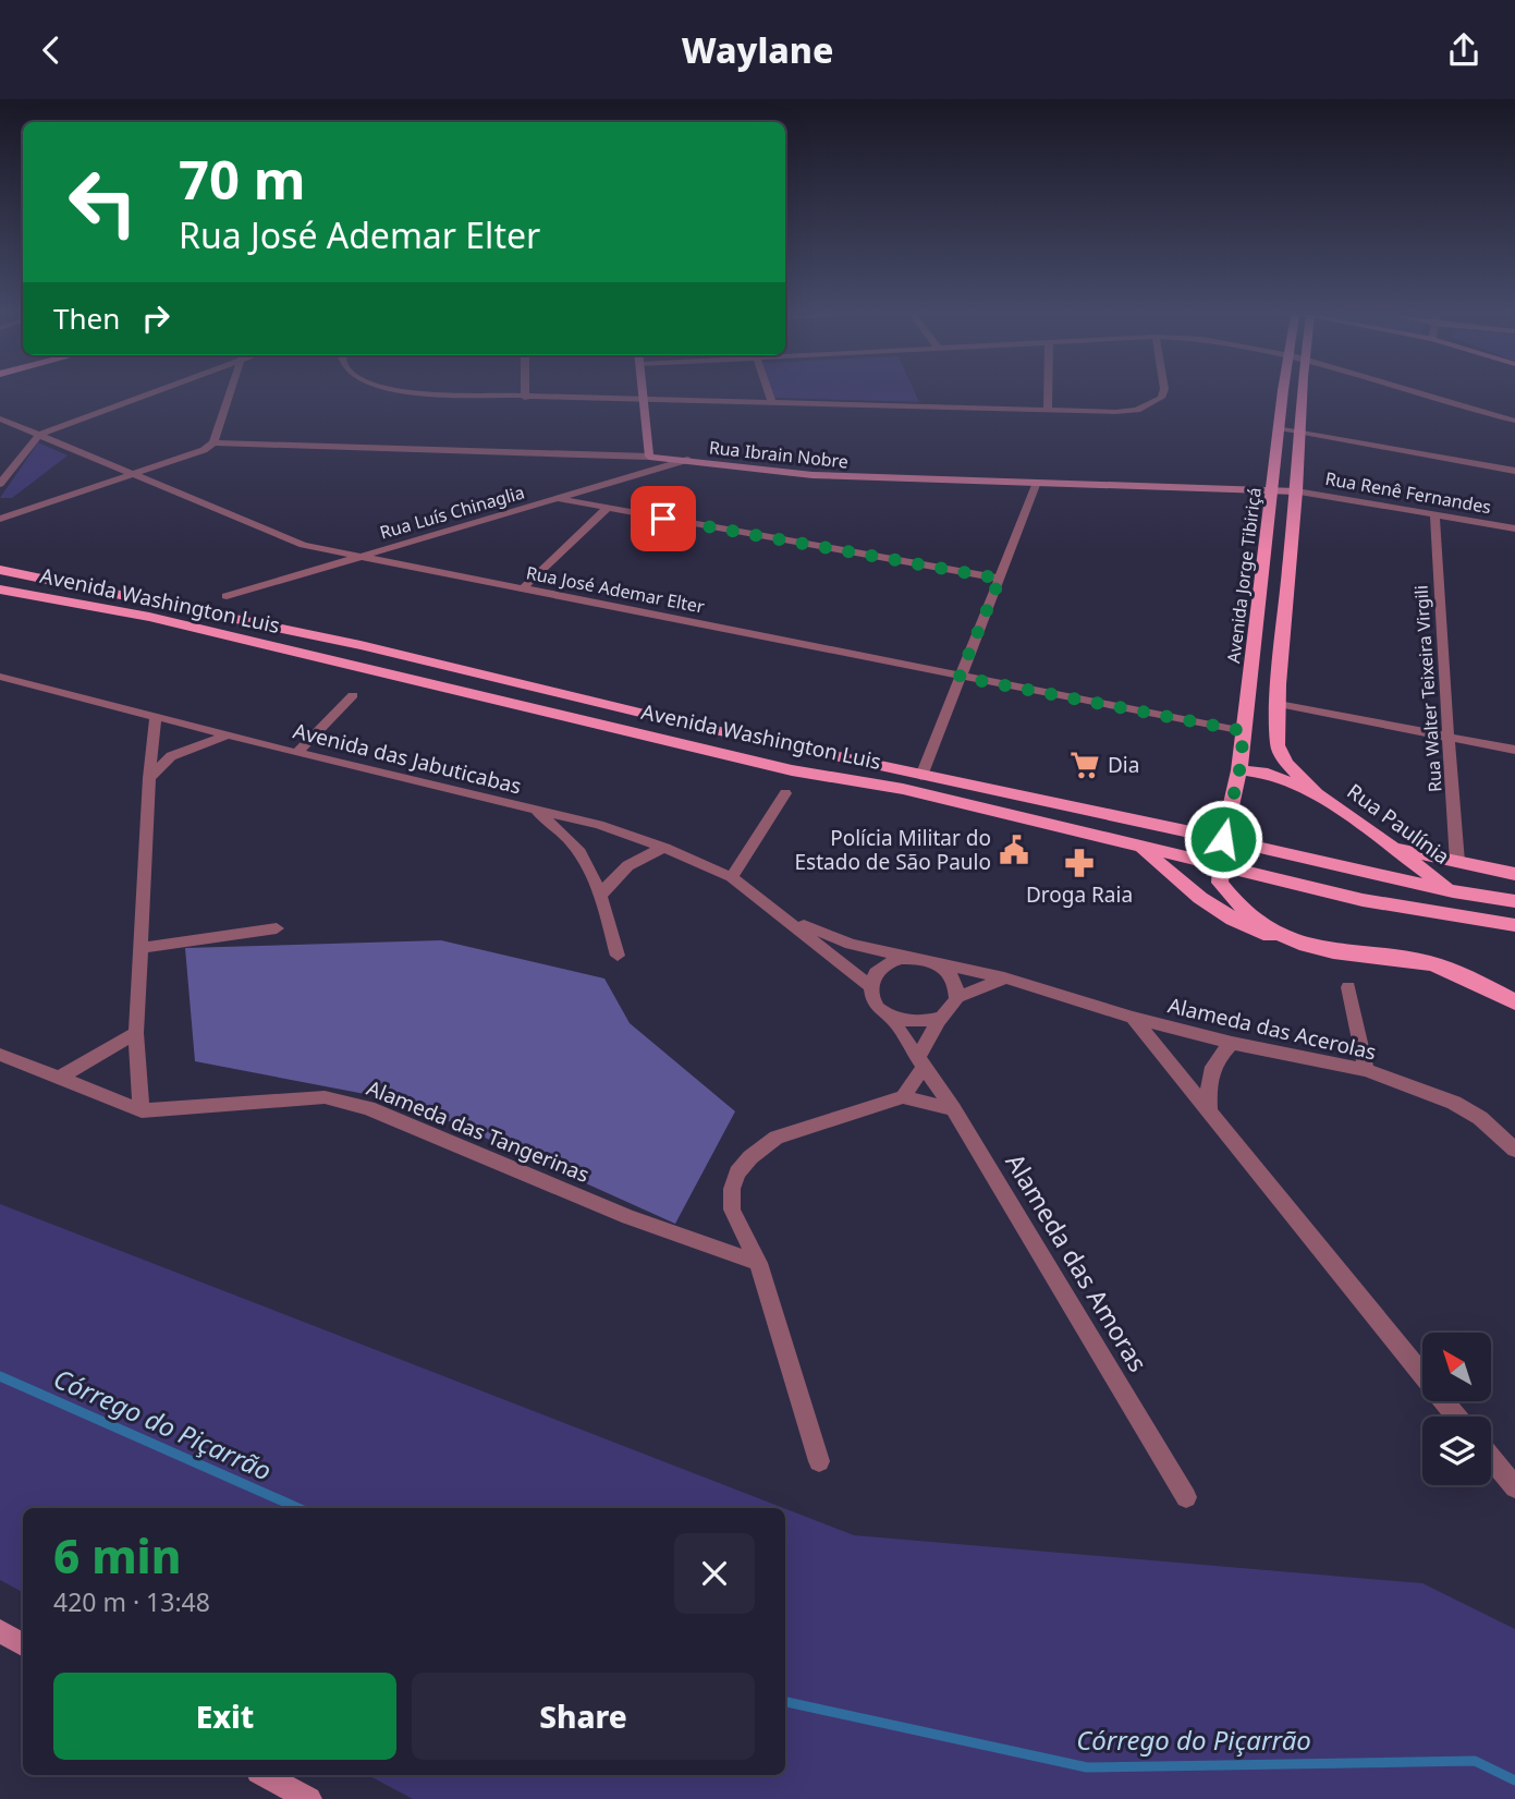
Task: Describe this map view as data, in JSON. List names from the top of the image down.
{
  "streets": {
    "main road": ["Avenida Jorge Tibiriçá", "Avenida Washington Luis", "Rua Paulínia"],
    "street": [
      "Rua Ibrain Nobre",
      "Rua Renê Fernandes",
      "Rua Luís Chinaglia",
      "Rua José Ademar Elter",
      "Rua Walter Teixeira Virgili",
      "Avenida das Jabuticabas",
      "Alameda das Acerolas",
      "Alameda das Tangerinas",
      "Alameda das Amoras"
    ]
  },
  "crossings": [
    ["Rua Ibrain Nobre", "Rua Renê Fernandes"],
    ["Rua Ibrain Nobre", "Rua Luís Chinaglia"],
    ["Rua Ibrain Nobre", "Avenida Jorge Tibiriçá"],
    ["Rua Renê Fernandes", "Avenida Jorge Tibiriçá"],
    ["Rua Renê Fernandes", "Rua Walter Teixeira Virgili"],
    ["Rua Luís Chinaglia", "Rua José Ademar Elter"],
    ["Avenida Jorge Tibiriçá", "Rua José Ademar Elter"],
    ["Avenida Jorge Tibiriçá", "Avenida Washington Luis"],
    ["Avenida Jorge Tibiriçá", "Rua Paulínia"],
    ["Avenida Washington Luis", "Rua Paulínia"],
    ["Alameda das Acerolas", "Alameda das Amoras"]
  ],
  "water": ["Córrego do Piçarrão"],
  "places": {
    "supermarket": ["Dia"],
    "public building": ["Polícia Militar do Estado de São Paulo"],
    "pharmacy": ["Droga Raia"]
  },
  "north": "top left",
  "page": {
    "header": "Waylane",
    "turn": ["70 m", "Rua José Ademar Elter"],
    "then": "Then",
    "heading": ["6 min", "420 m · 13:48"],
    "buttons": ["Exit", "Share"]
  }
}
